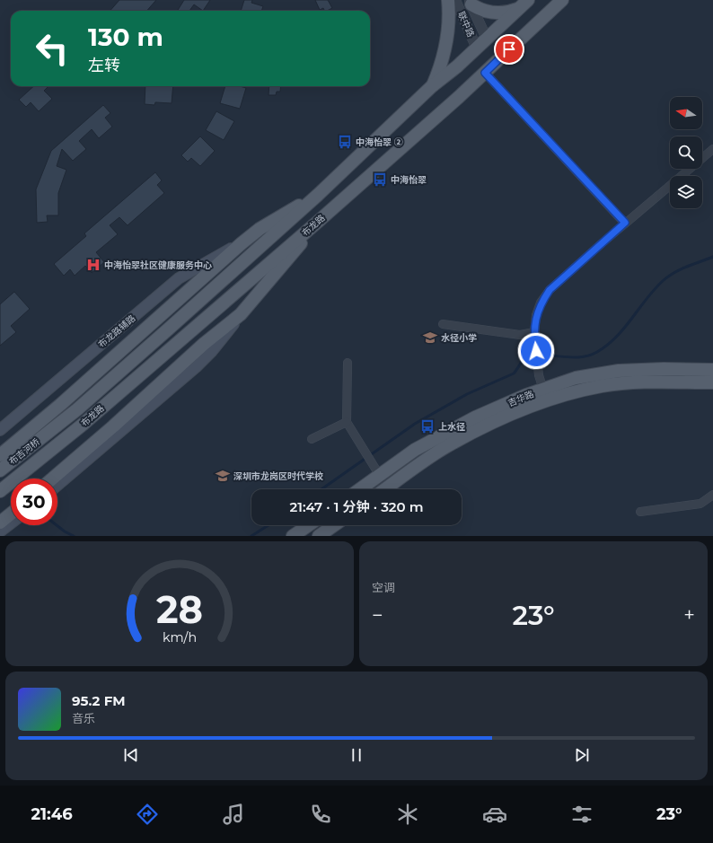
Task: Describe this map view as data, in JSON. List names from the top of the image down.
{
  "streets": {
    "main road": [
      "布龙路",
      "布龙路辅路",
      "吉华路",
      "布吉河桥"
    ],
    "street": ["联中路"]
  },
  "crossings": [
    ["联中路", "布龙路"],
    ["布龙路", "布吉河桥"]
  ],
  "places": {
    "bus stop": ["中海怡翠 ②", "中海怡翠", "上水径"],
    "hospital": ["中海怡翠社区健康服务中心"],
    "school or university": ["水径小学", "深圳市龙岗区时代学校"]
  },
  "north": "left",
  "page": {
    "turn": ["130 m", "左转"],
    "limit": "30",
    "trip": "21:47 · 1 分钟 · 320 m",
    "tile": "空调",
    "heat": ["−", "23°", "+"],
    "song": ["95.2 FM", "音乐"],
    "tabs": ["21:46", "23°"],
    "gauge": ["28", "km/h"]
  }
}
